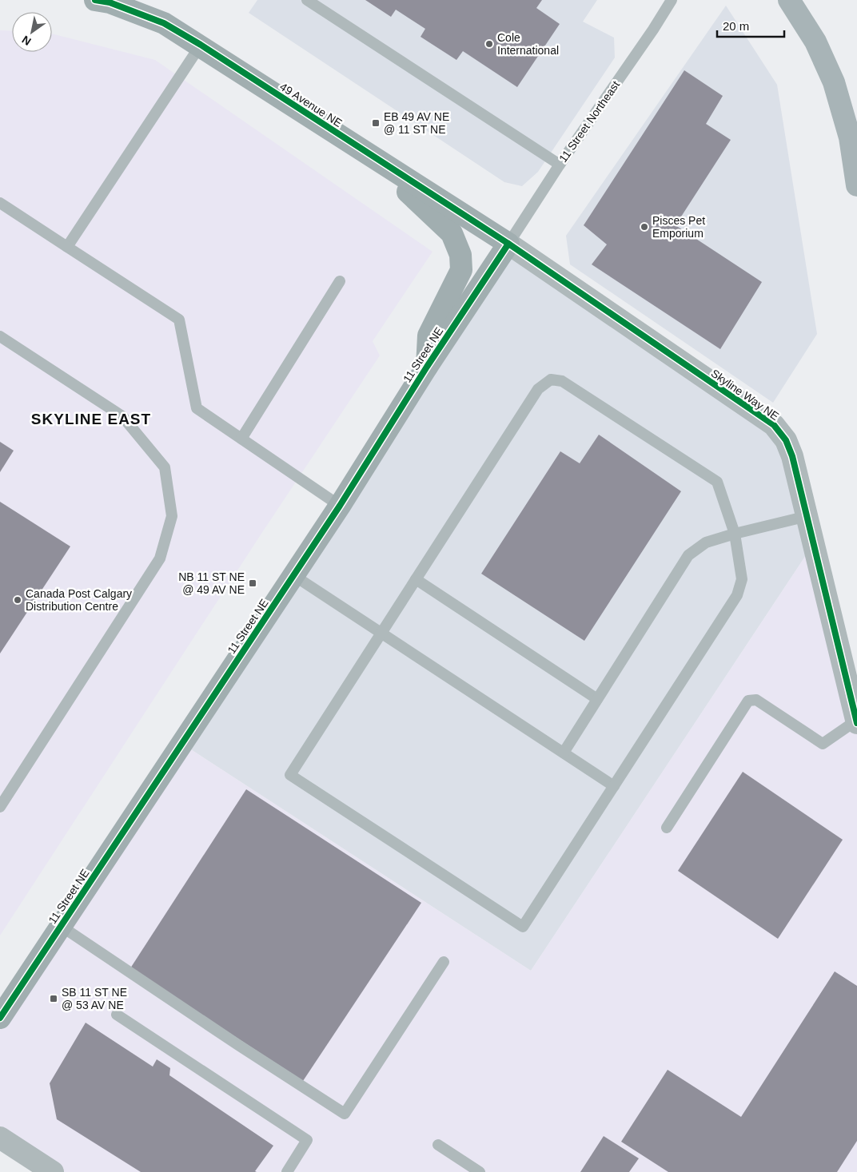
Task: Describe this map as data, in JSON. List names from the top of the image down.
{
  "streets": {
    "street": ["49 Avenue NE", "11 Street NE", "Skyline Way NE"],
    "lane": ["11 Street Northeast"]
  },
  "crossings": [
    ["49 Avenue NE", "11 Street Northeast"],
    ["49 Avenue NE", "11 Street NE"],
    ["49 Avenue NE", "Skyline Way NE"],
    ["11 Street Northeast", "11 Street NE"],
    ["11 Street Northeast", "Skyline Way NE"],
    ["11 Street NE", "Skyline Way NE"]
  ],
  "districts": ["SKYLINE EAST"],
  "places": {
    "other": ["Cole International", "Pisces Pet Emporium", "Canada Post Calgary Distribution Centre"],
    "transit": ["EB 49 AV NE @ 11 ST NE", "NB 11 ST NE @ 49 AV NE", "SB 11 ST NE @ 53 AV NE"]
  },
  "scale_bar": "20 m",
  "north": "bottom left"
}
